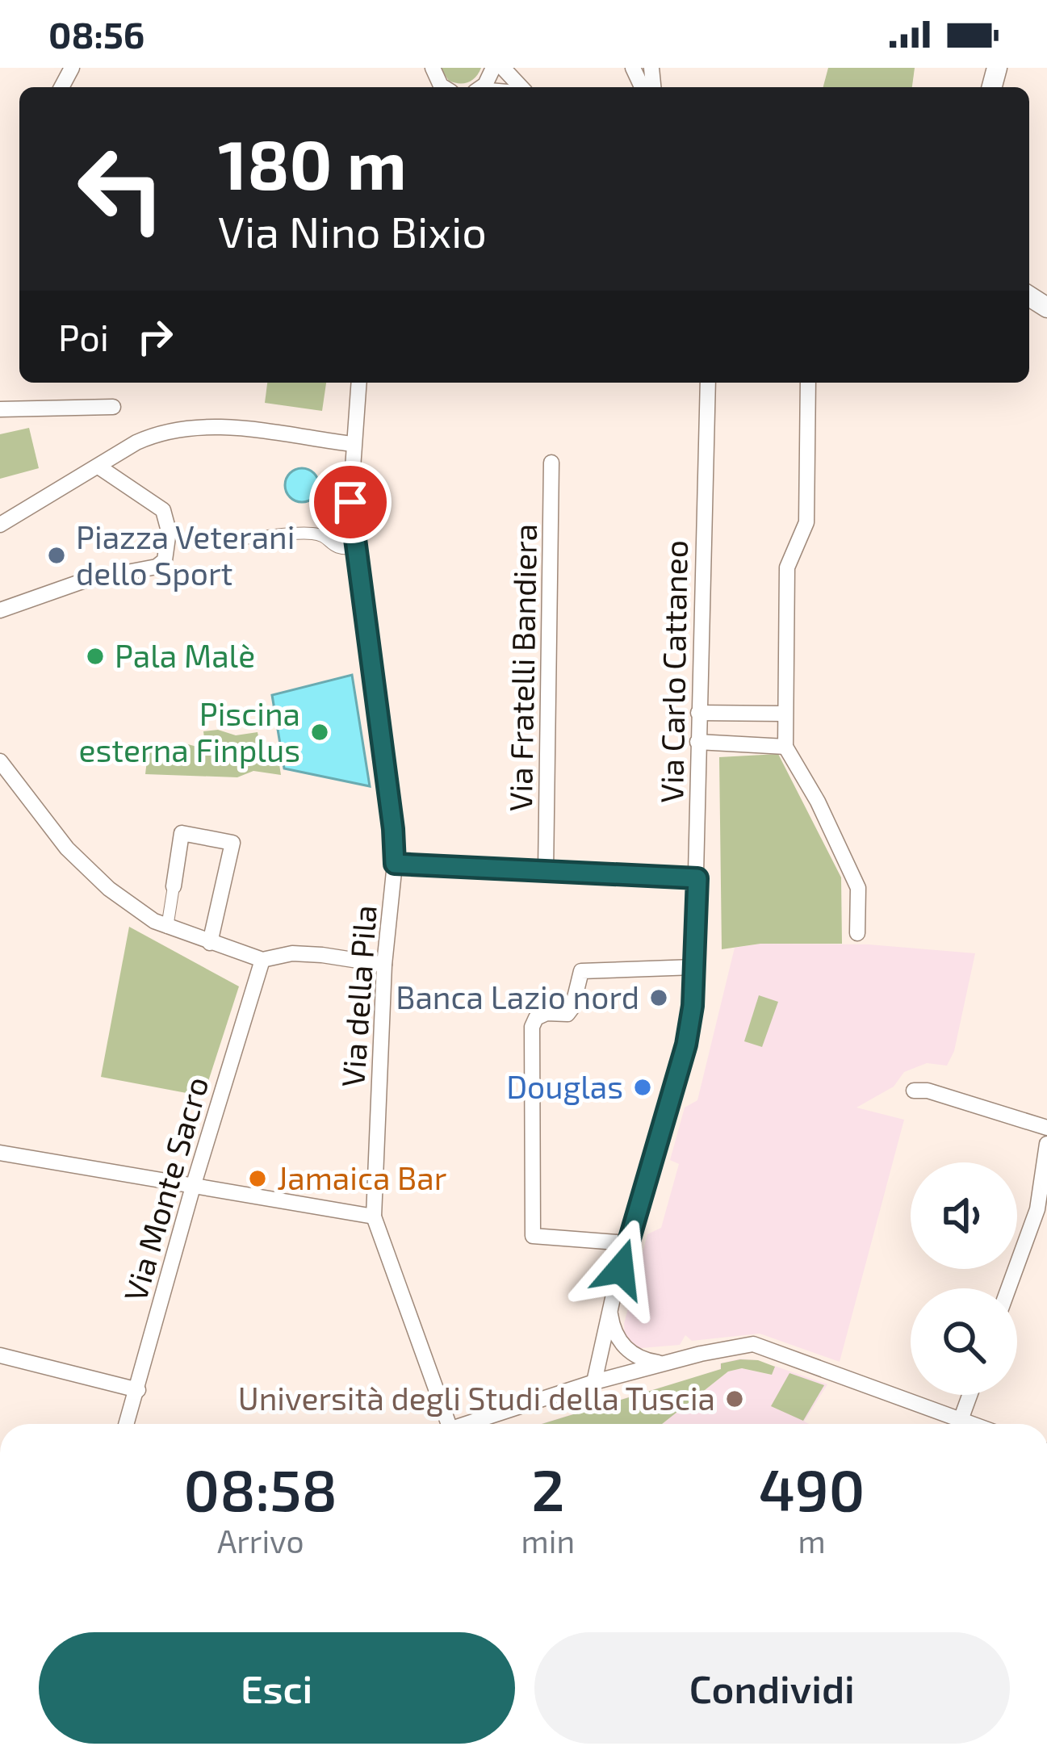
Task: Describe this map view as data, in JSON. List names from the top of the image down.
{
  "streets": {
    "street": [
      "Via Fratelli Bandiera",
      "Via Carlo Cattaneo",
      "Via della Pila",
      "Via Monte Sacro"
    ]
  },
  "places": [
    "Piazza Veterani dello Sport",
    "Pala Malè",
    "Piscina esterna Finplus",
    "Banca Lazio nord",
    "Douglas",
    "Jamaica Bar",
    "Università degli Studi della Tuscia"
  ],
  "page": {
    "status": "08:56",
    "turn": ["180 m", "Via Nino Bixio"],
    "then": "Poi",
    "eta": [
      "08:58",
      "Arrivo",
      "2",
      "min",
      "490",
      "m"
    ],
    "buttons": ["Esci", "Condividi"]
  }
}
